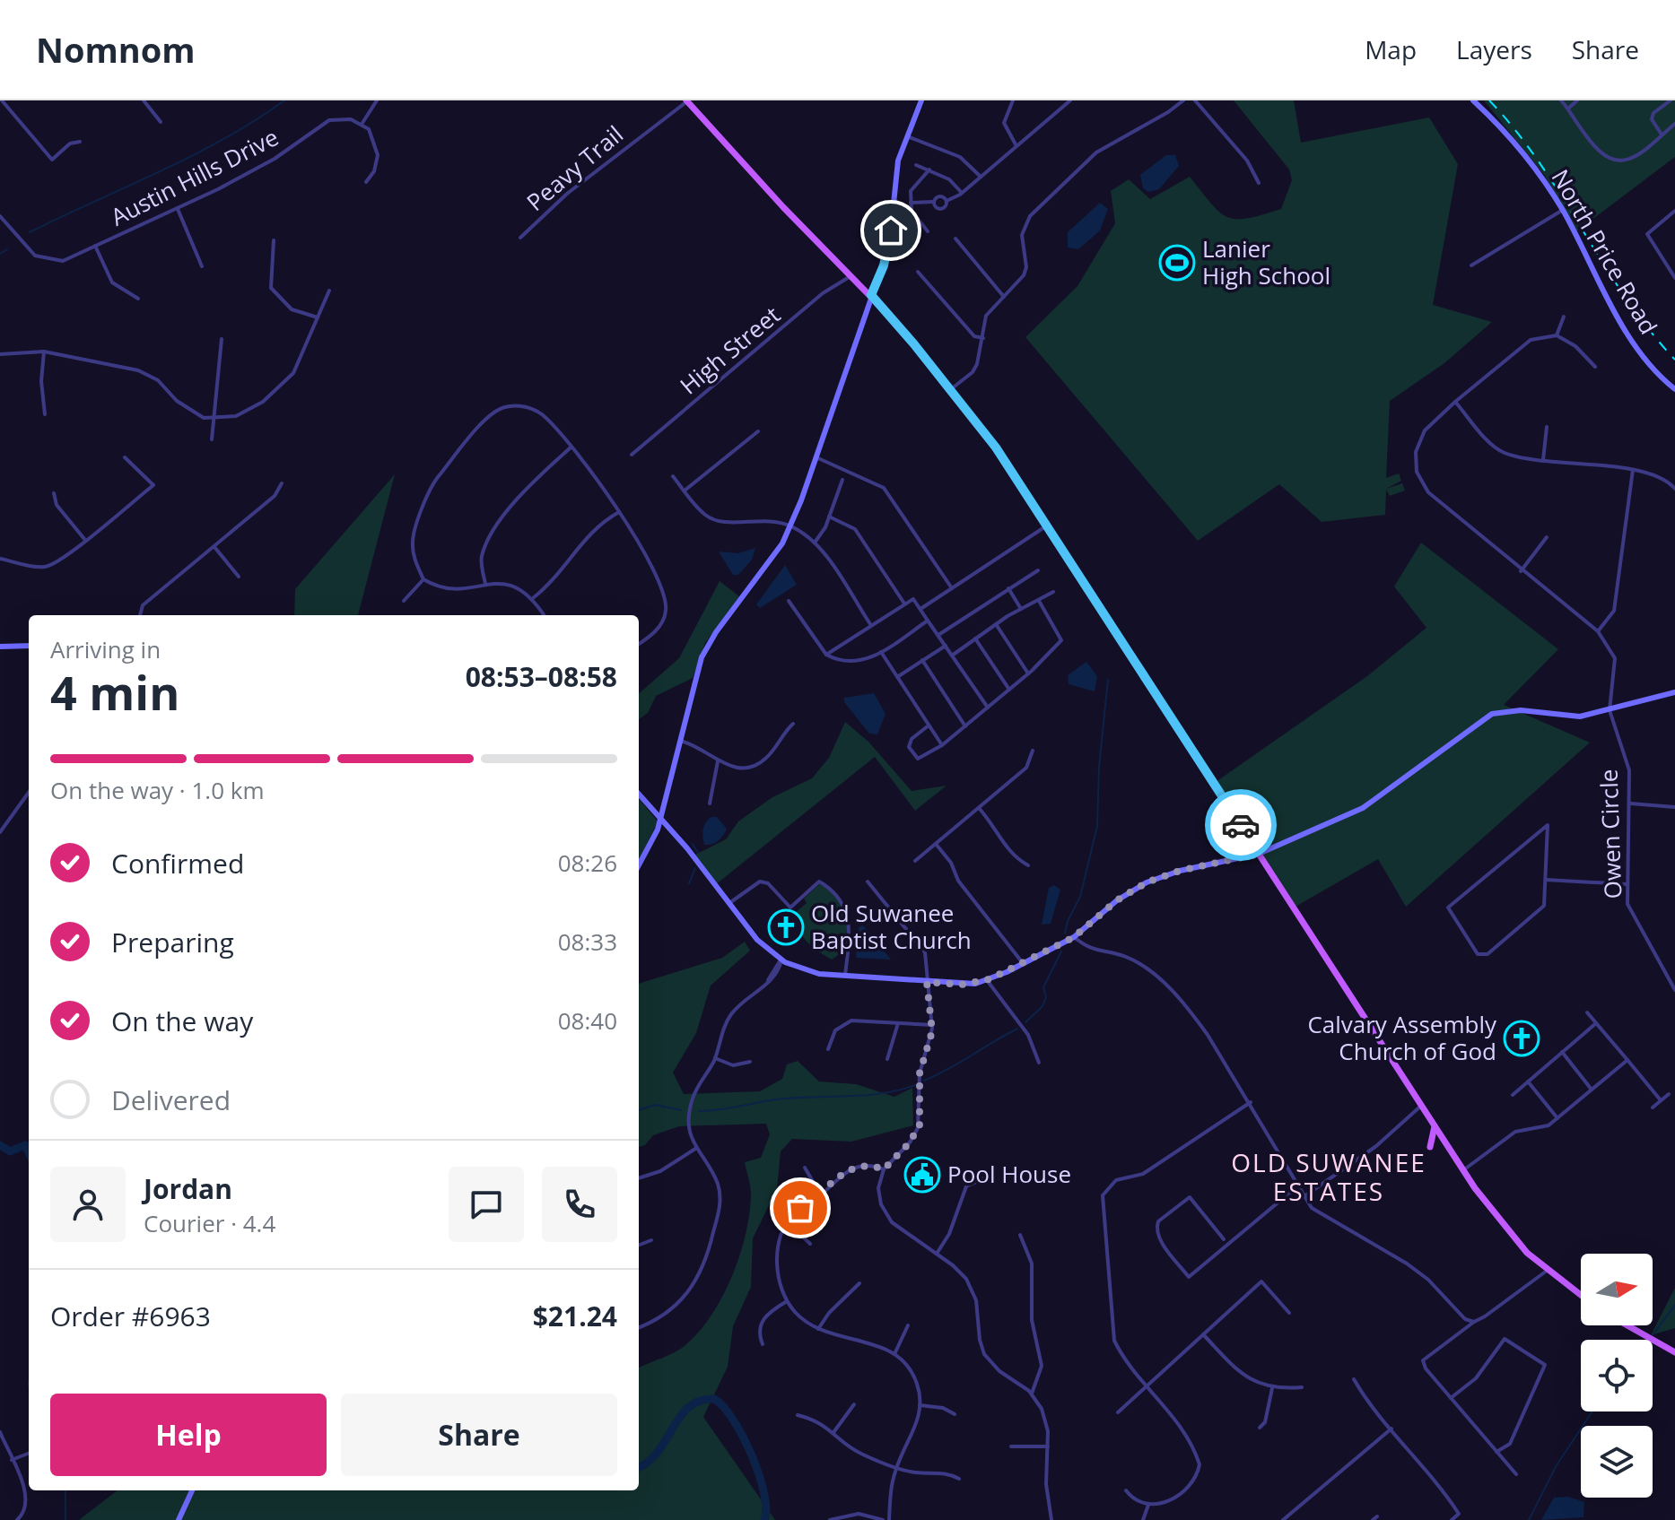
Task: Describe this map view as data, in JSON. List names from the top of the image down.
{
  "streets": {
    "street": [
      "Peavy Trail",
      "Austin Hills Drive",
      "North Price Road",
      "High Street",
      "Owen Circle"
    ]
  },
  "districts": ["OLD SUWANEE ESTATES"],
  "places": {
    "sports": ["Lanier High School"],
    "church": ["Old Suwanee Baptist Church", "Calvary Assembly Church of God"],
    "public building": ["Pool House"]
  },
  "north": "right",
  "page": {
    "header": "Nomnom",
    "nav": ["Map", "Layers", "Share"],
    "heading": ["4 min", "Arriving in", "08:53–08:58"],
    "panel": [
      "Jordan",
      "Courier · 4.4",
      "Order #6963",
      "$21.24"
    ],
    "bar": "On the way · 1.0 km",
    "list": [
      ["Confirmed", "08:26"],
      ["Preparing", "08:33"],
      ["On the way", "08:40"],
      "Delivered"
    ],
    "buttons": ["Help", "Share"]
  }
}
